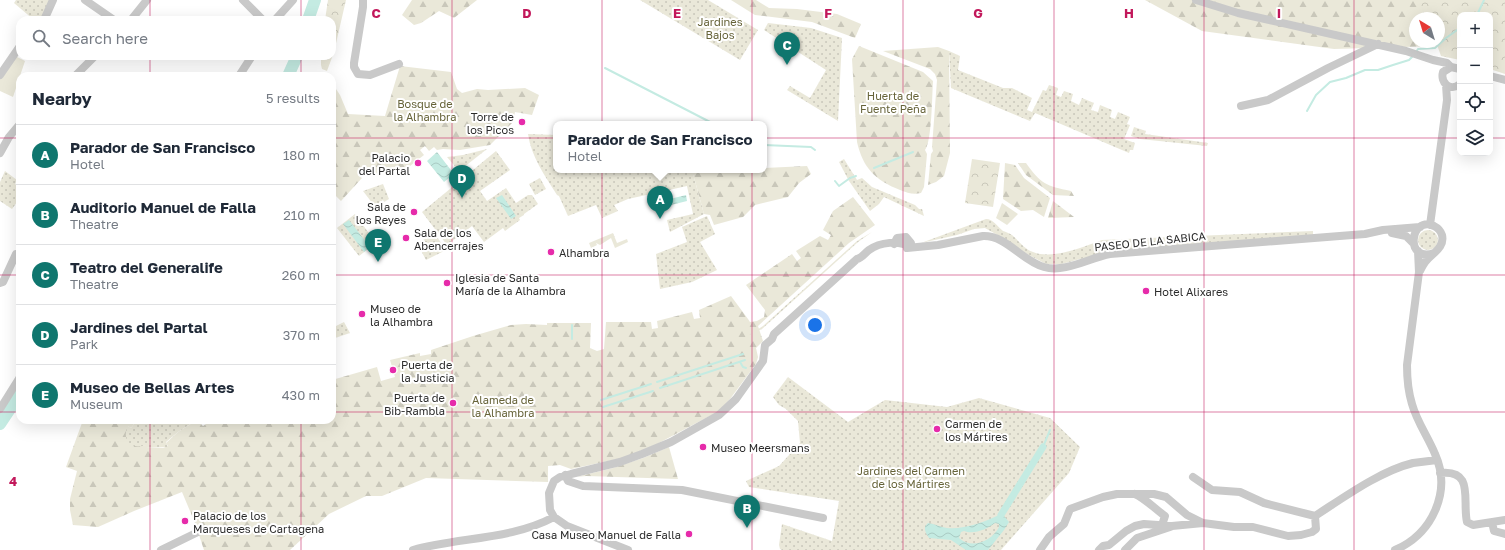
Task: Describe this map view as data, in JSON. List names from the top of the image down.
{
  "streets": {
    "street": ["PASEO DE LA SABICA"]
  },
  "parks": [
    "Jardines Bajos",
    "Huerta de Fuente Peña",
    "Bosque de la Alhambra",
    "Alameda de la Alhambra",
    "Jardines del Carmen de los Mártires"
  ],
  "places": [
    "Torre de los Picos",
    "Palacio del Partal",
    "Sala de los Reyes",
    "Sala de los Abencerrajes",
    "Alhambra",
    "Iglesia de Santa María de la Alhambra",
    "Hotel Alixares",
    "Museo de la Alhambra",
    "Puerta de la Justicia",
    "Puerta de Bib-Rambla",
    "Carmen de los Mártires",
    "Museo Meersmans",
    "Palacio de los Marqueses de Cartagena",
    "Casa Museo Manuel de Falla"
  ],
  "north": "top left",
  "page": {
    "map_buttons": ["+", "−"],
    "search": "Search here",
    "pins": [
      "C",
      "D",
      "A",
      "E",
      "B"
    ],
    "heading": ["Nearby", "5 results"],
    "popup": ["Parador de San Francisco", "Hotel"],
    "list": [
      {
        "mark": "A",
        "name": "Parador de San Francisco",
        "note": "Hotel",
        "value": "180 m"
      },
      {
        "mark": "B",
        "name": "Auditorio Manuel de Falla",
        "note": "Theatre",
        "value": "210 m"
      },
      {
        "mark": "C",
        "name": "Teatro del Generalife",
        "note": "Theatre",
        "value": "260 m"
      },
      {
        "mark": "D",
        "name": "Jardines del Partal",
        "note": "Park",
        "value": "370 m"
      },
      {
        "mark": "E",
        "name": "Museo de Bellas Artes",
        "note": "Museum",
        "value": "430 m"
      }
    ]
  },
  "grid": {
    "columns": [
      "C",
      "D",
      "E",
      "F",
      "G",
      "H",
      "I"
    ],
    "rows": ["4"]
  }
}
